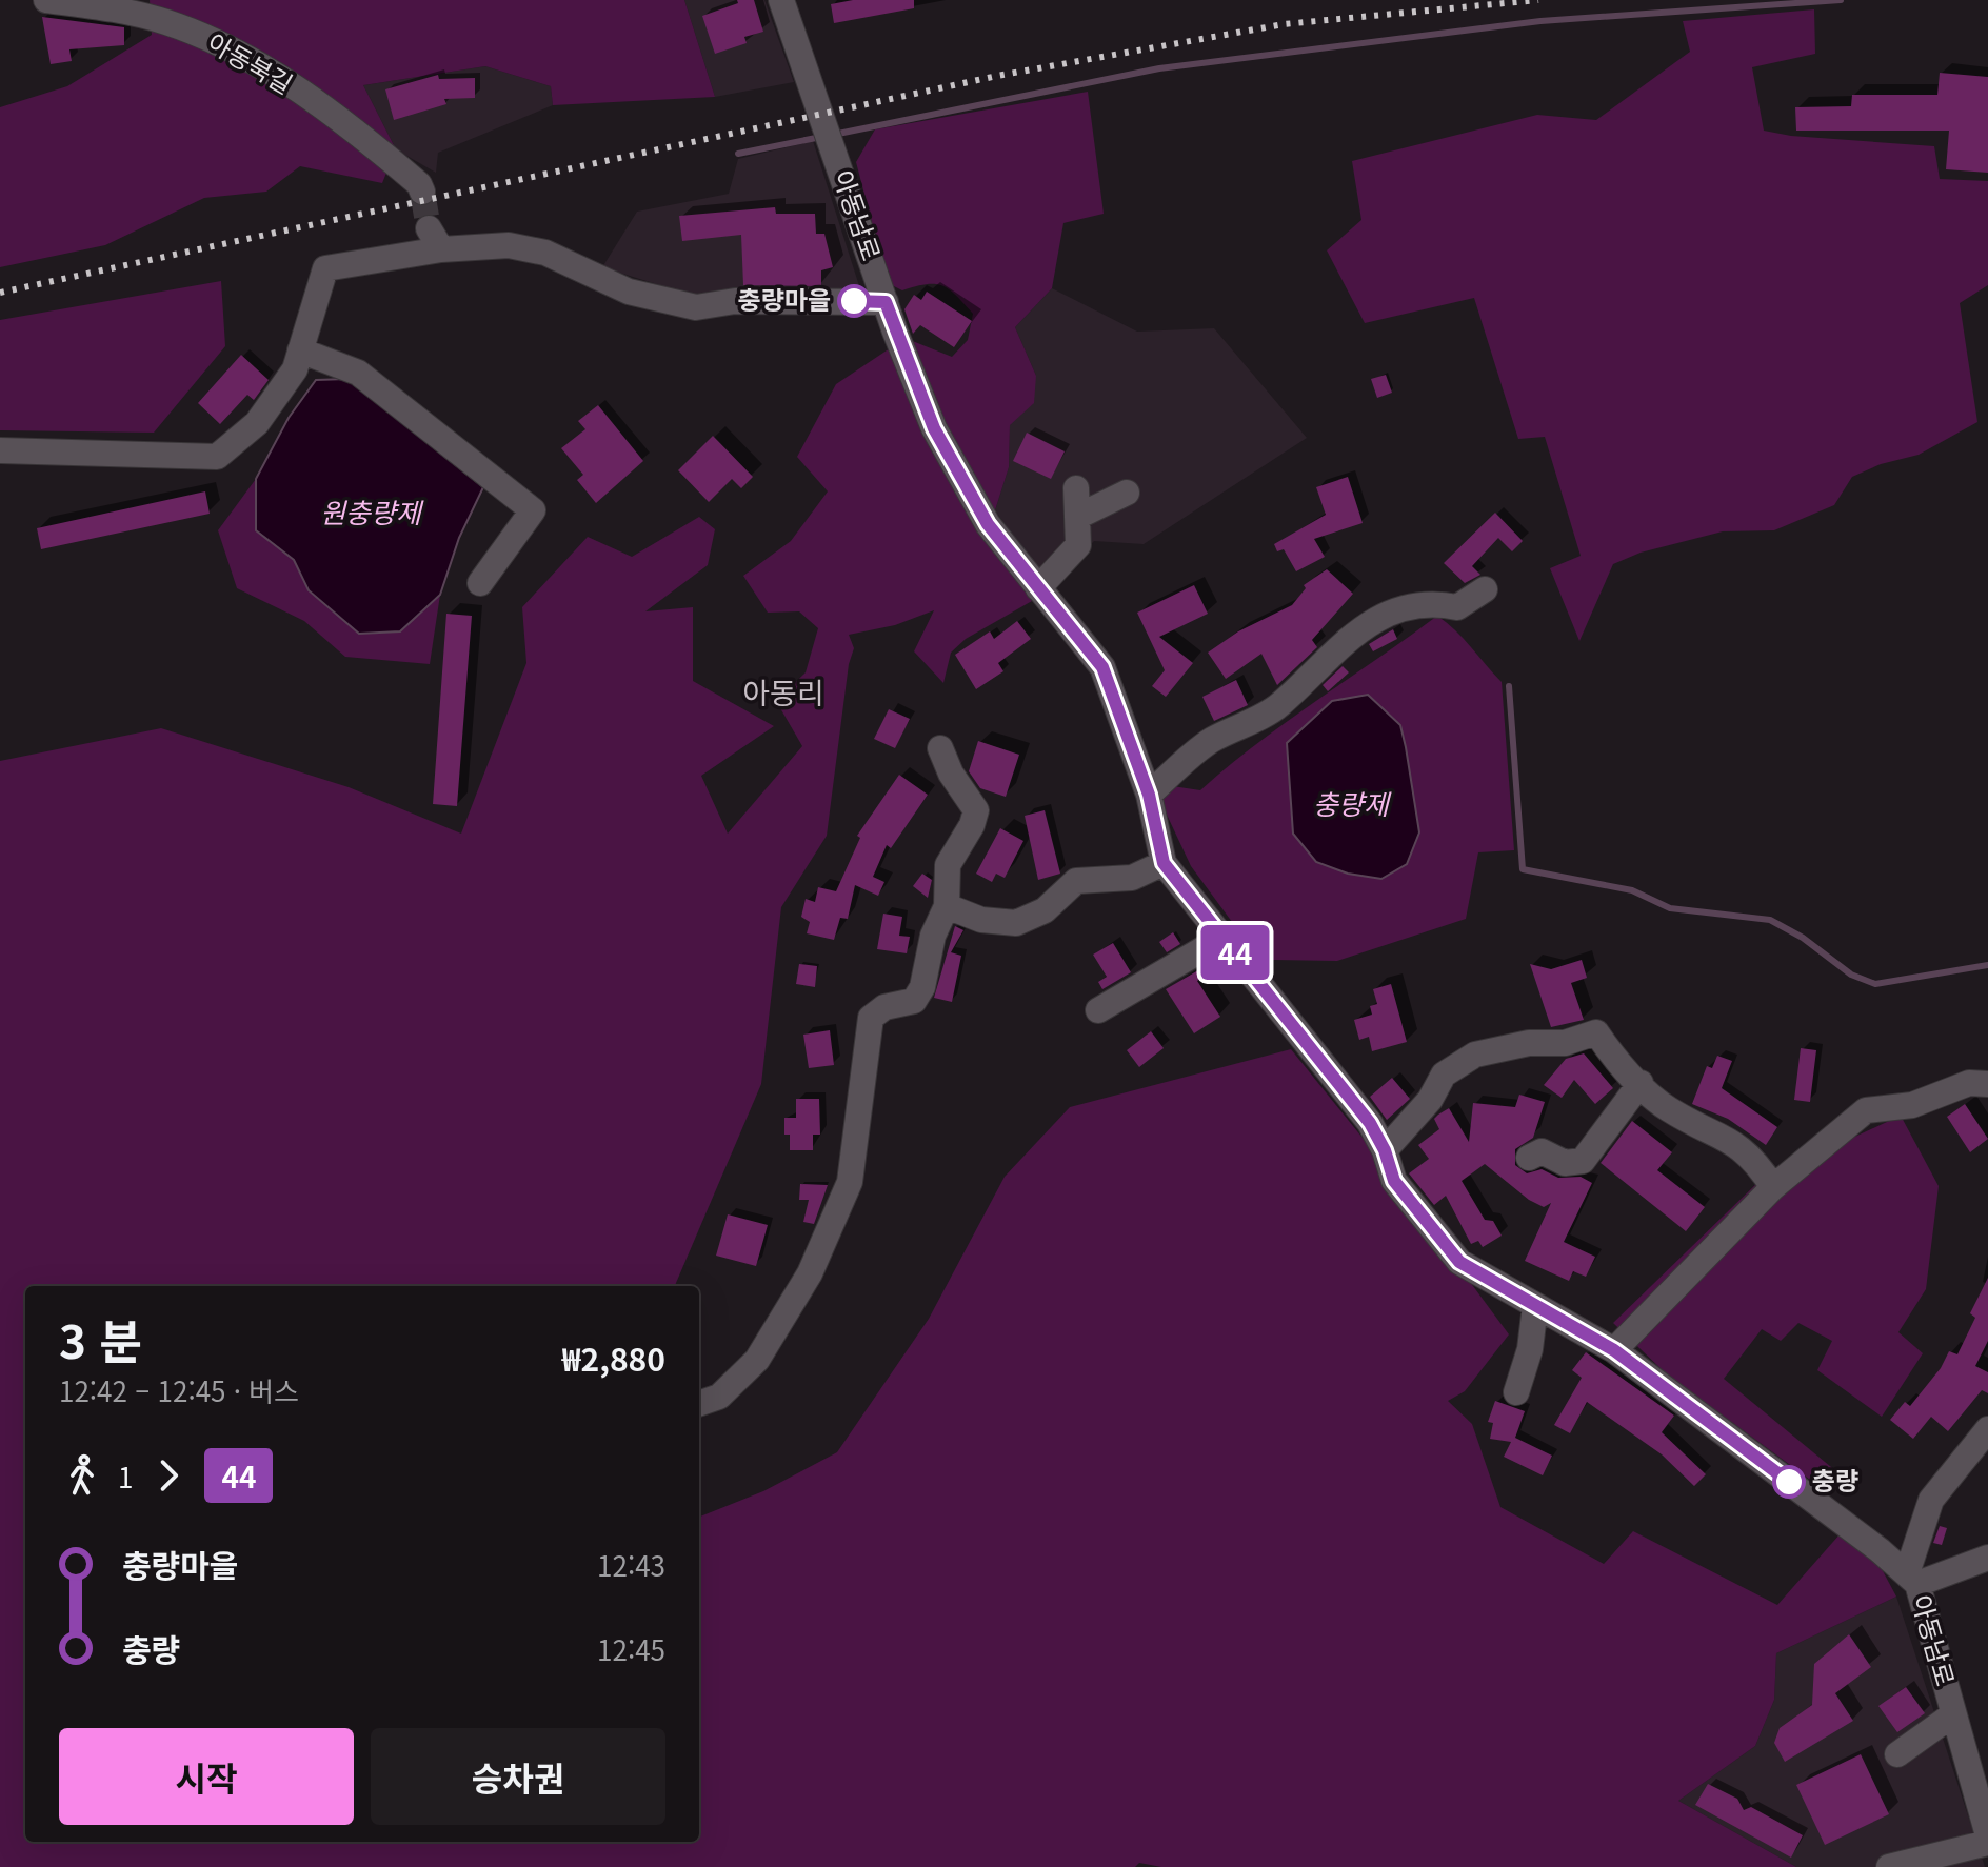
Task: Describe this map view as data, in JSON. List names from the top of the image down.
{
  "streets": {
    "street": ["아동북길", "아동남로"]
  },
  "districts": ["아동리"],
  "water": ["원충량제", "충량제"],
  "places": ["충량마을", "충량"],
  "lines": ["bus line 44"],
  "page": {
    "on_map": "44",
    "heading": ["3 분", "12:42 – 12:45 · 버스", "₩2,880"],
    "legs": ["1", "44"],
    "list": [
      {
        "name": "충량마을",
        "value": "12:43"
      },
      {
        "name": "충량",
        "value": "12:45"
      }
    ],
    "buttons": ["시작", "승차권"]
  }
}
